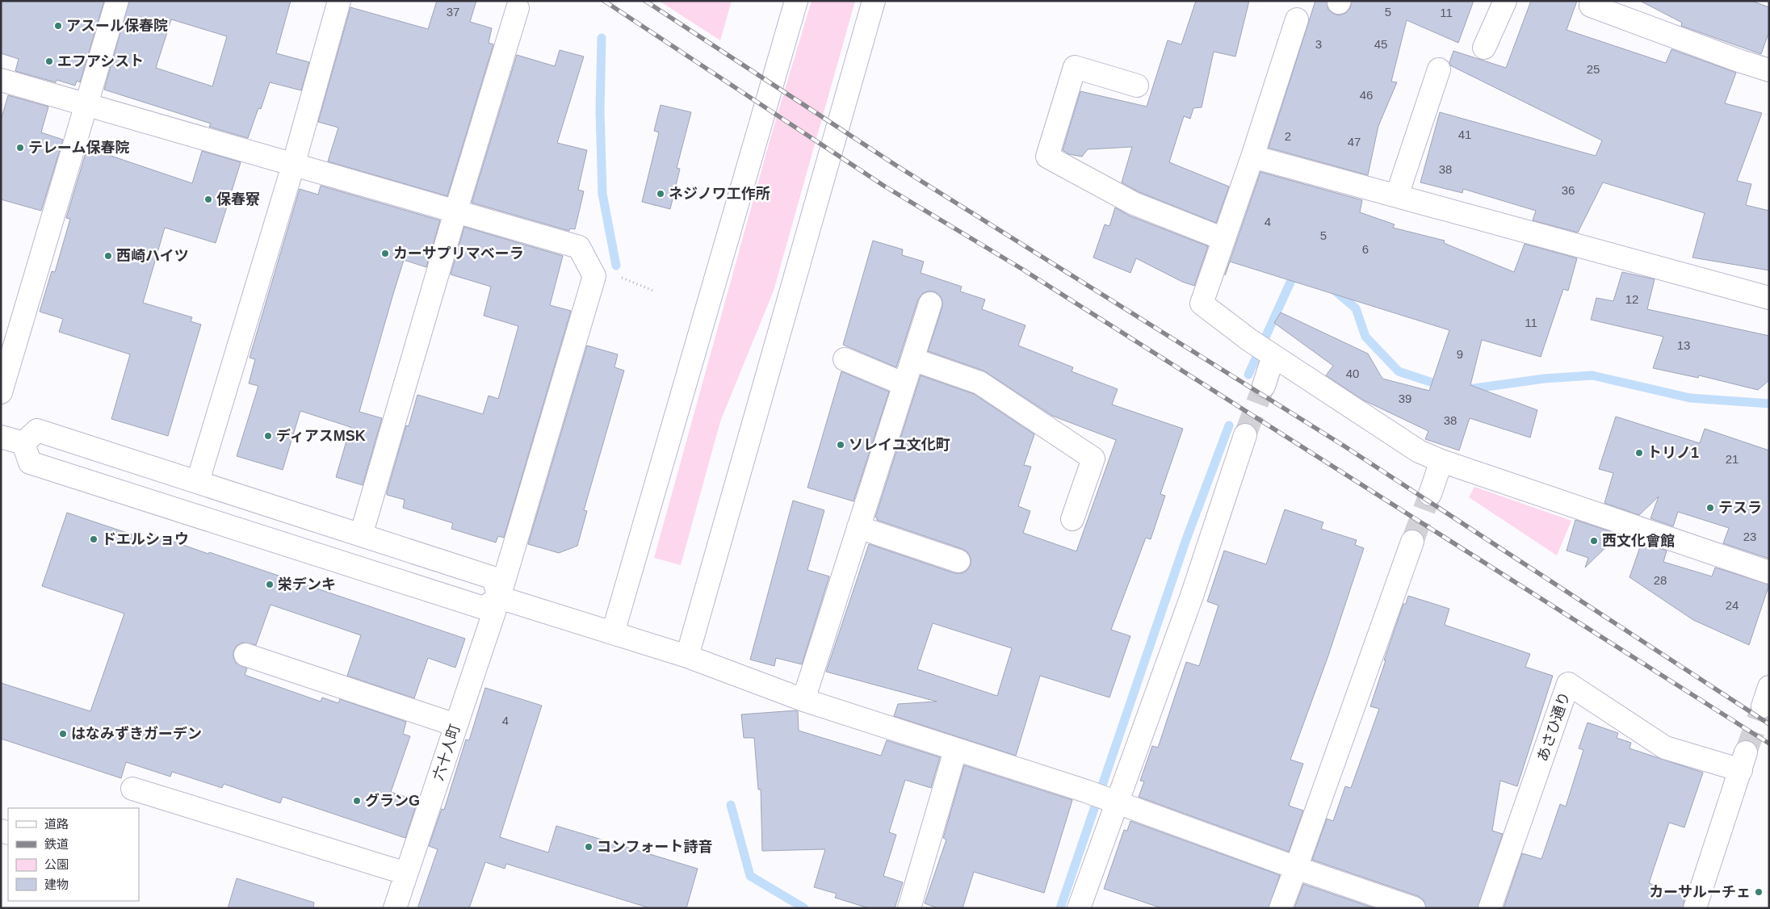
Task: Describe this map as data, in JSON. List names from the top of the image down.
{
  "streets": {
    "street": ["あさひ通り", "六十人町"]
  },
  "places": [
    "アスール保春院",
    "エフアシスト",
    "テレーム保春院",
    "ネジノワ工作所",
    "保春寮",
    "カーサプリマベーラ",
    "西崎ハイツ",
    "ディアスMSK",
    "ソレイユ文化町",
    "トリノ1",
    "テスラ",
    "ドエルショウ",
    "西文化會館",
    "栄デンキ",
    "はなみずきガーデン",
    "グランG",
    "コンフォート詩音",
    "カーサルーチェ"
  ],
  "house_numbers": [
    "37",
    "5",
    "11",
    "3",
    "45",
    "25",
    "46",
    "41",
    "2",
    "47",
    "38",
    "36",
    "4",
    "5",
    "6",
    "12",
    "11",
    "13",
    "9",
    "40",
    "39",
    "38",
    "21",
    "23",
    "28",
    "24",
    "4"
  ],
  "legend": [
    "道路",
    "鉄道",
    "公園",
    "建物"
  ]
}
